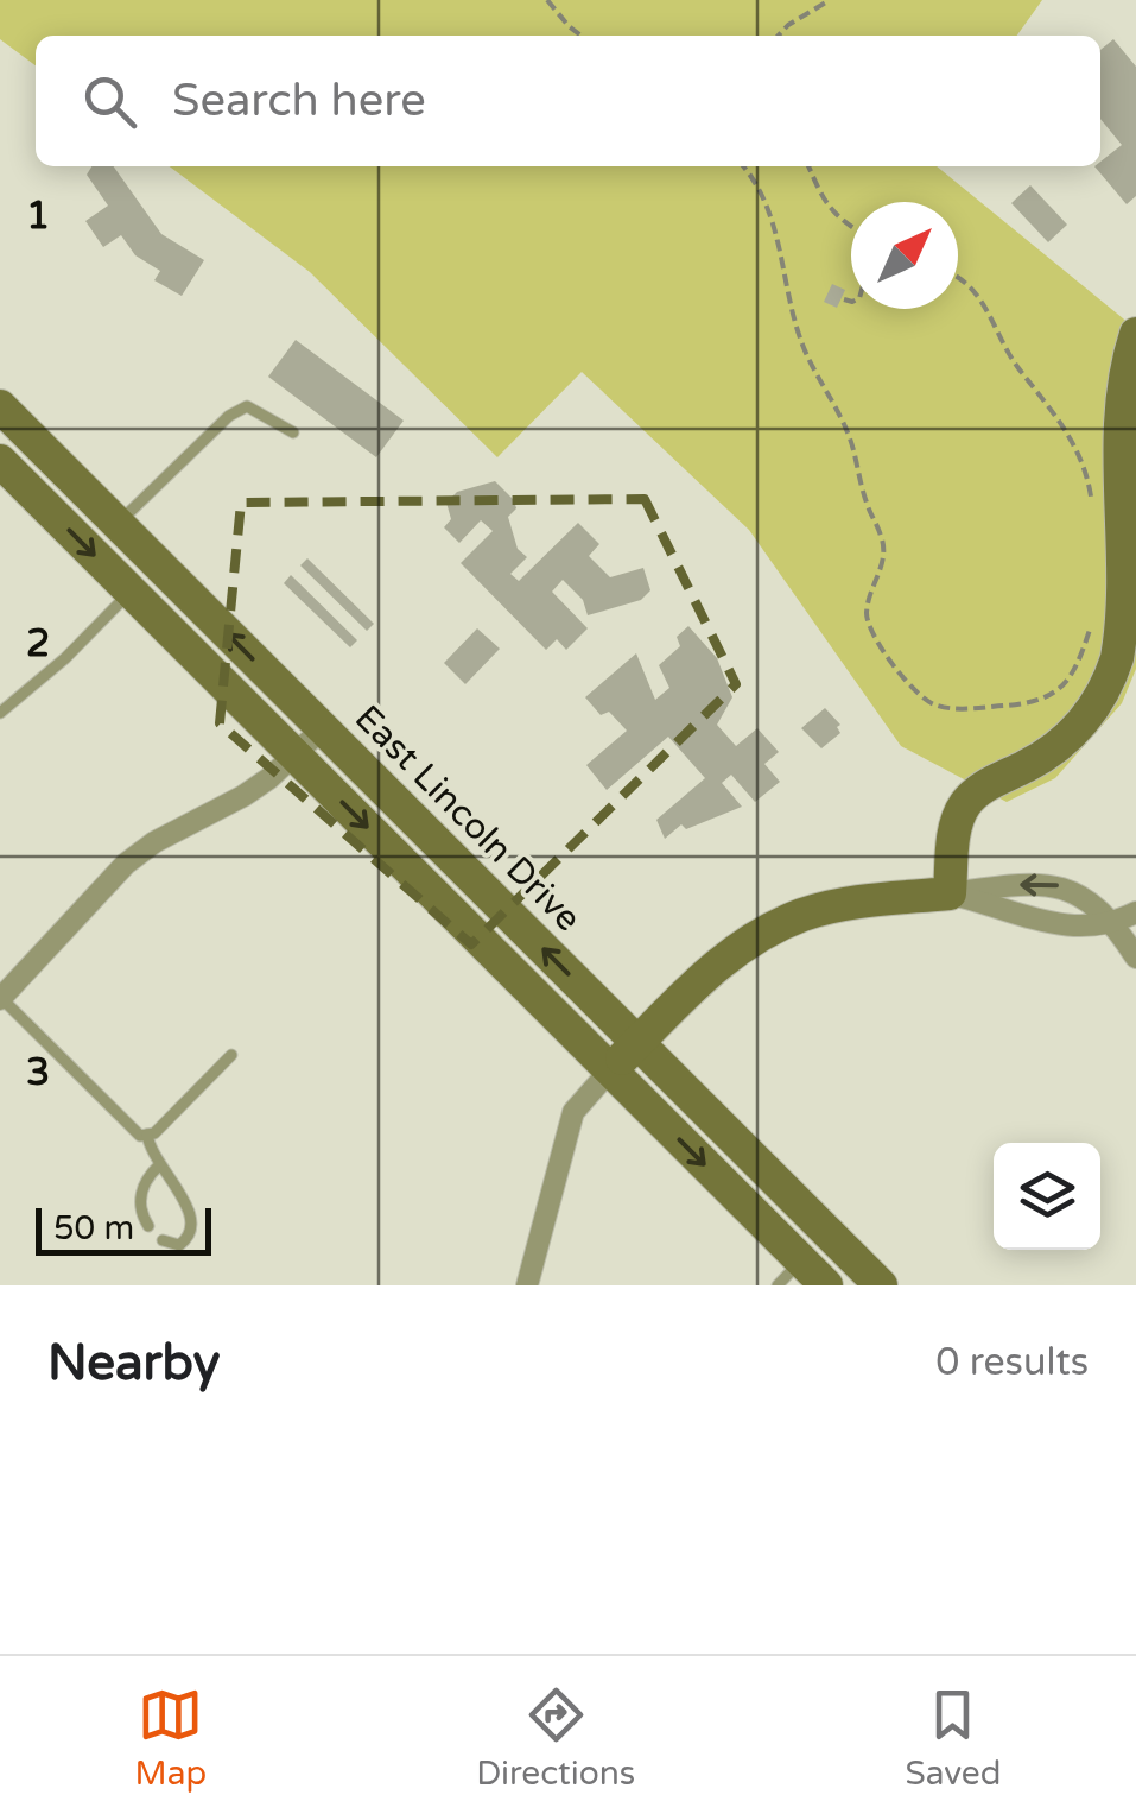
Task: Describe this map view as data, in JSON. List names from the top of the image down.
{
  "streets": {
    "main road": ["East Lincoln Drive"]
  },
  "scale_bar": "50 m",
  "north": "top right",
  "page": {
    "search": "Search here",
    "scale": "50 m",
    "heading": ["Nearby", "0 results"],
    "nav": ["Map", "Directions", "Saved"]
  },
  "grid": {
    "rows": ["1", "2", "3"]
  }
}
